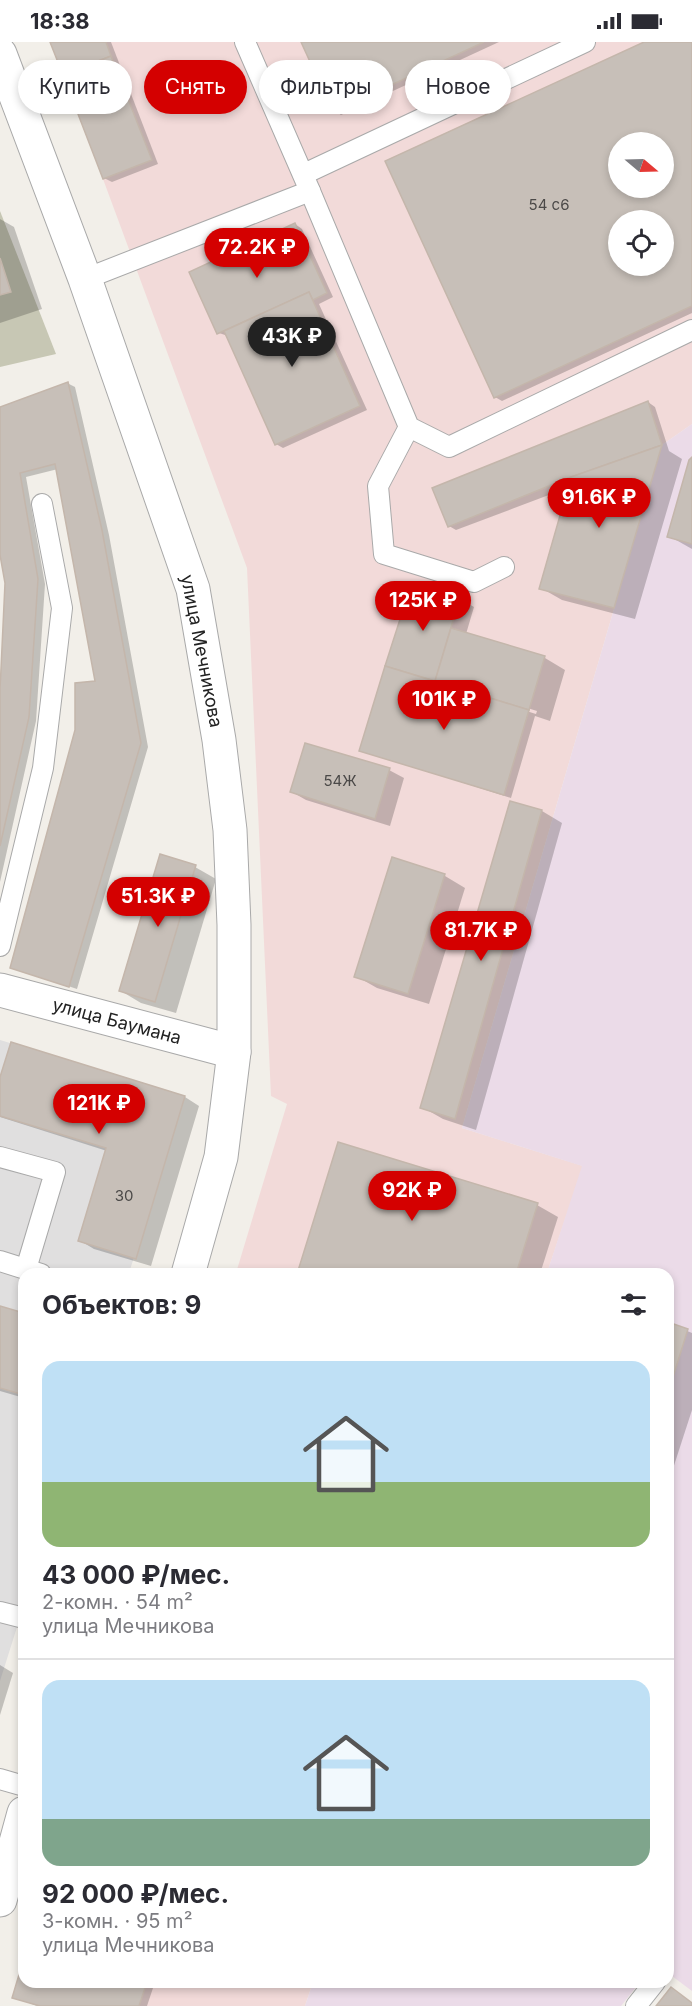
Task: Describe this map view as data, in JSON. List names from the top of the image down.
{
  "streets": {
    "street": ["улица Мечникова", "улица Баумана"]
  },
  "crossings": [
    ["улица Мечникова", "улица Баумана"]
  ],
  "house_numbers": ["54 с6", "54Ж", "30"],
  "north": "right",
  "page": {
    "status": "18:38",
    "chip": [
      "Купить",
      "Снять",
      "Фильтры",
      "Новое"
    ],
    "price": [
      "72.2K ₽",
      "43K ₽",
      "91.6K ₽",
      "125K ₽",
      "101K ₽",
      "51.3K ₽",
      "81.7K ₽",
      "121K ₽",
      "92K ₽"
    ],
    "heading": "Объектов: 9",
    "list": [
      {
        "name": "43 000 ₽/мес.",
        "note": "2-комн. · 54 m² · улица Мечникова"
      },
      {
        "name": "92 000 ₽/мес.",
        "note": "3-комн. · 95 m² · улица Мечникова"
      }
    ]
  }
}
